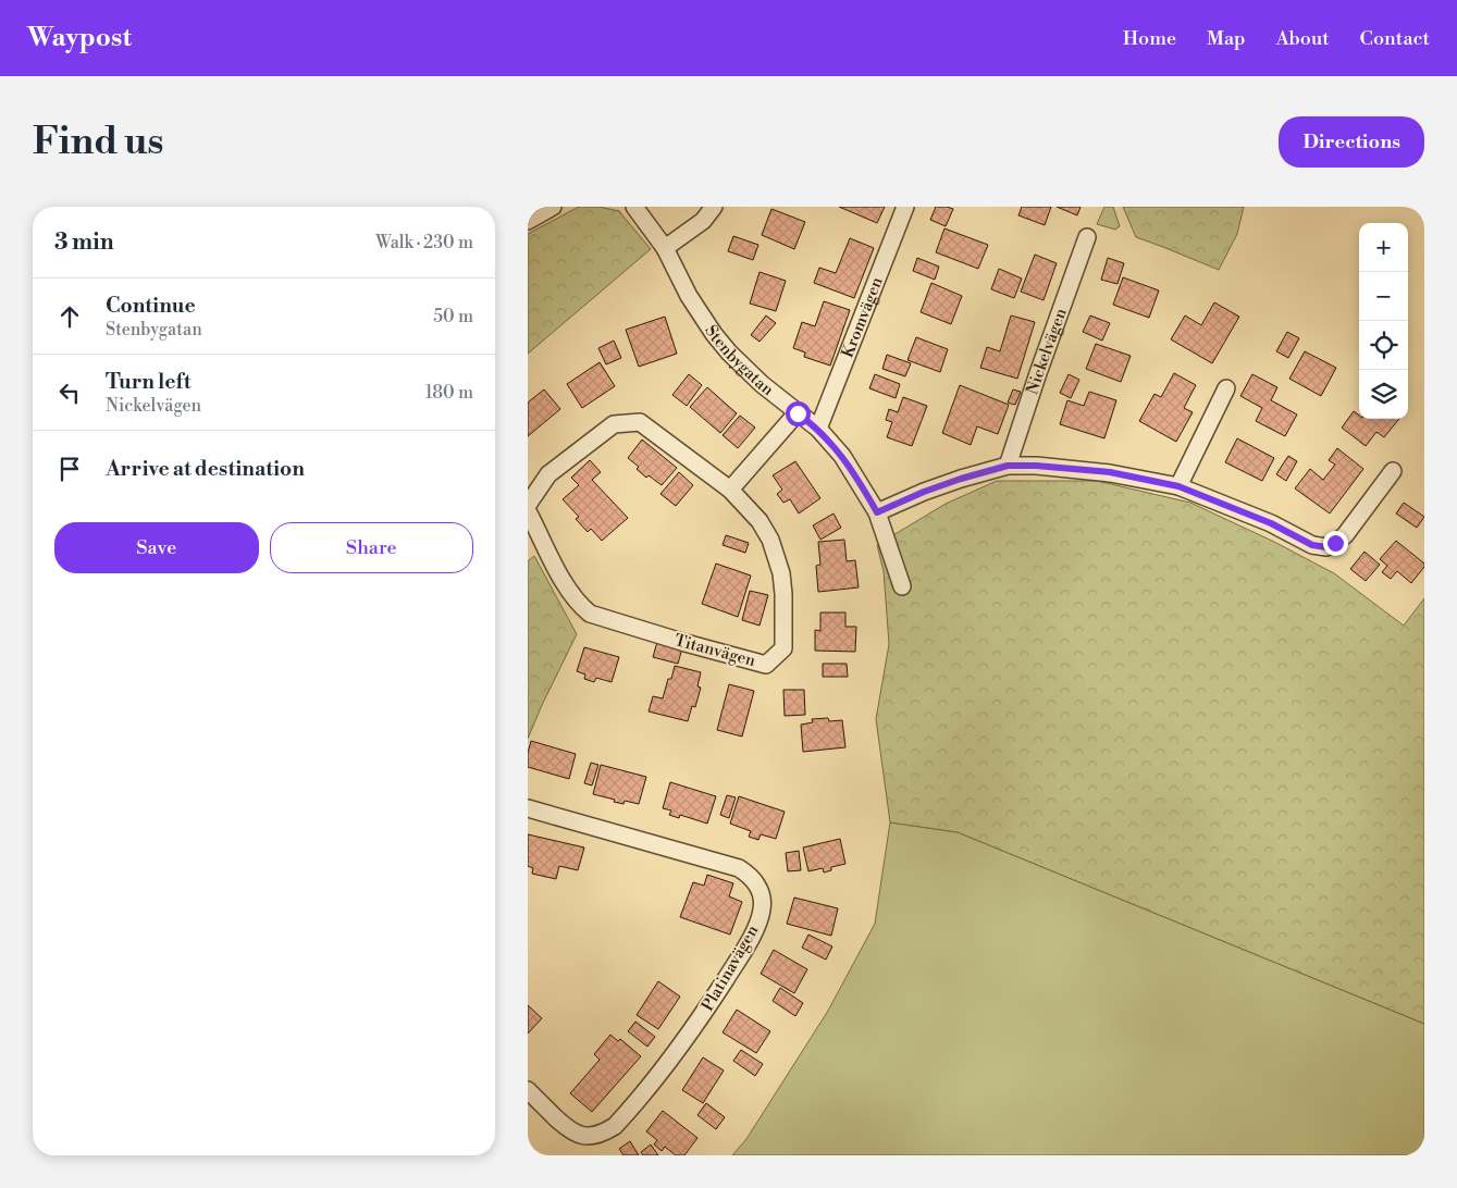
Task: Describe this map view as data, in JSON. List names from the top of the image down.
{
  "streets": {
    "street": [
      "Kromvägen",
      "Nickelvägen",
      "Stenbygatan",
      "Titanvägen",
      "Platinavägen"
    ]
  },
  "crossings": [
    ["Kromvägen", "Stenbygatan"]
  ],
  "page": {
    "header": "Waypost",
    "nav": [
      "Home",
      "Map",
      "About",
      "Contact"
    ],
    "buttons": [
      "Directions",
      ["Save", "Share"]
    ],
    "title": "Find us",
    "heading": ["3 min", "Walk · 230 m"],
    "map_buttons": ["+", "−"],
    "list": [
      ["Continue", "Stenbygatan", "50 m"],
      ["Turn left", "Nickelvägen", "180 m"],
      "Arrive at destination"
    ]
  }
}
